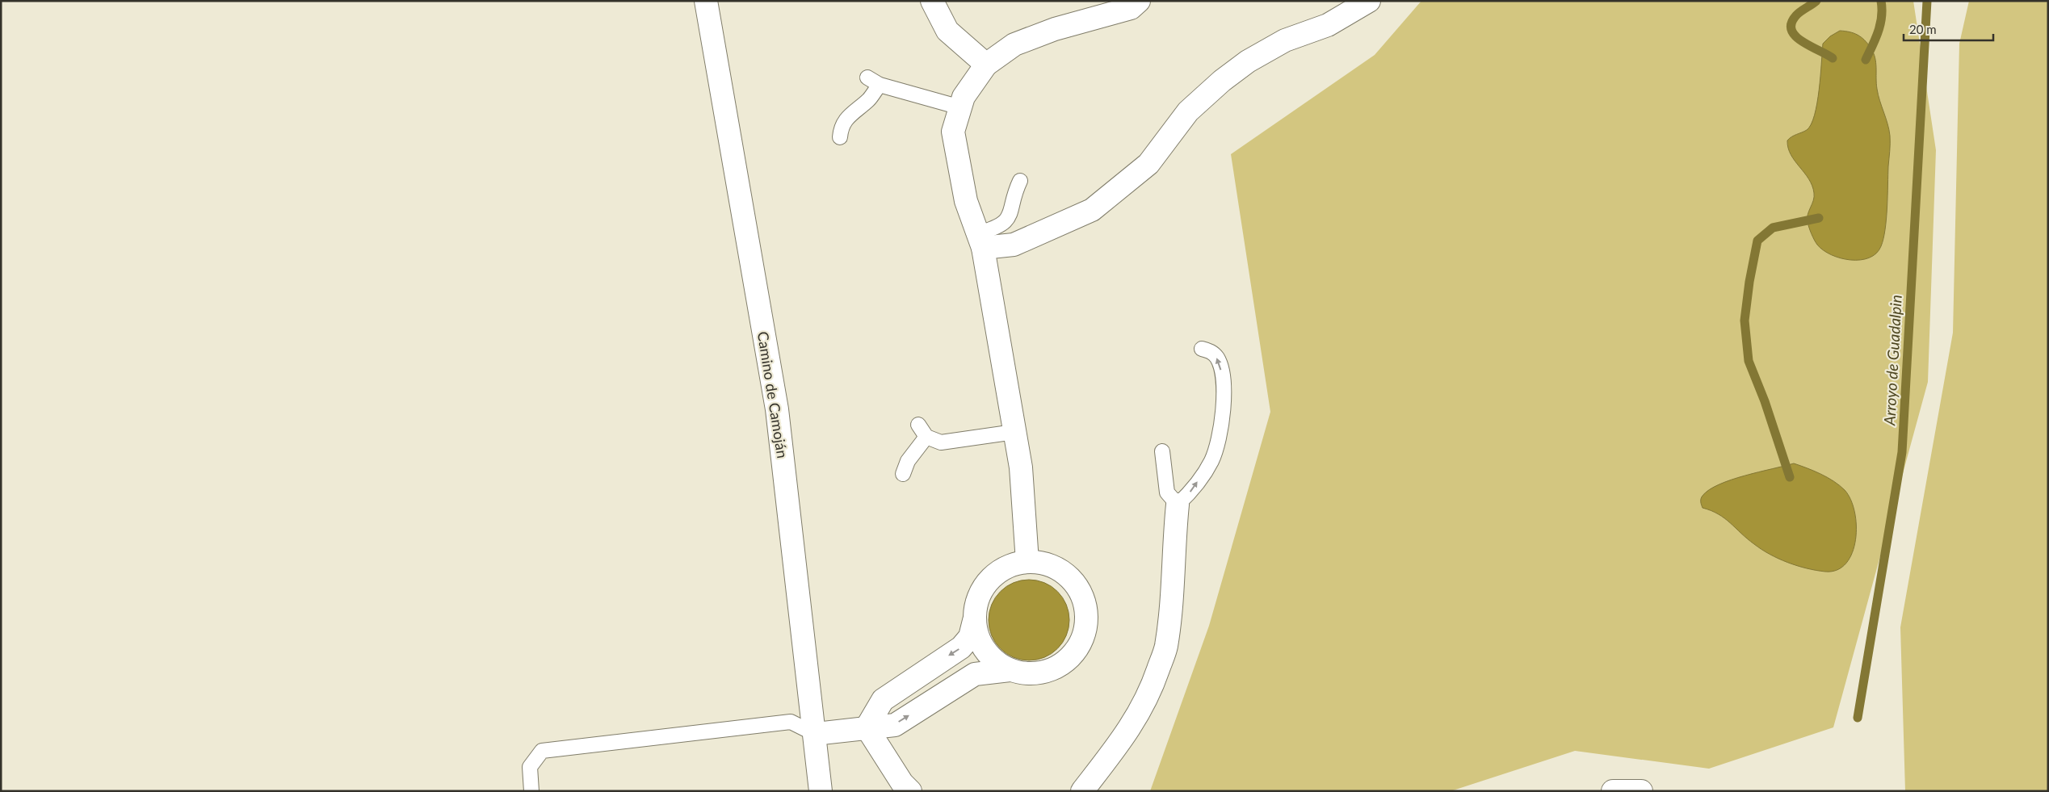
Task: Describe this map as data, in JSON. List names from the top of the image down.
{
  "streets": {
    "street": ["Camino de Camoján"]
  },
  "water": ["Arroyo de Guadalpin"],
  "scale_bar": "20 m"
}
